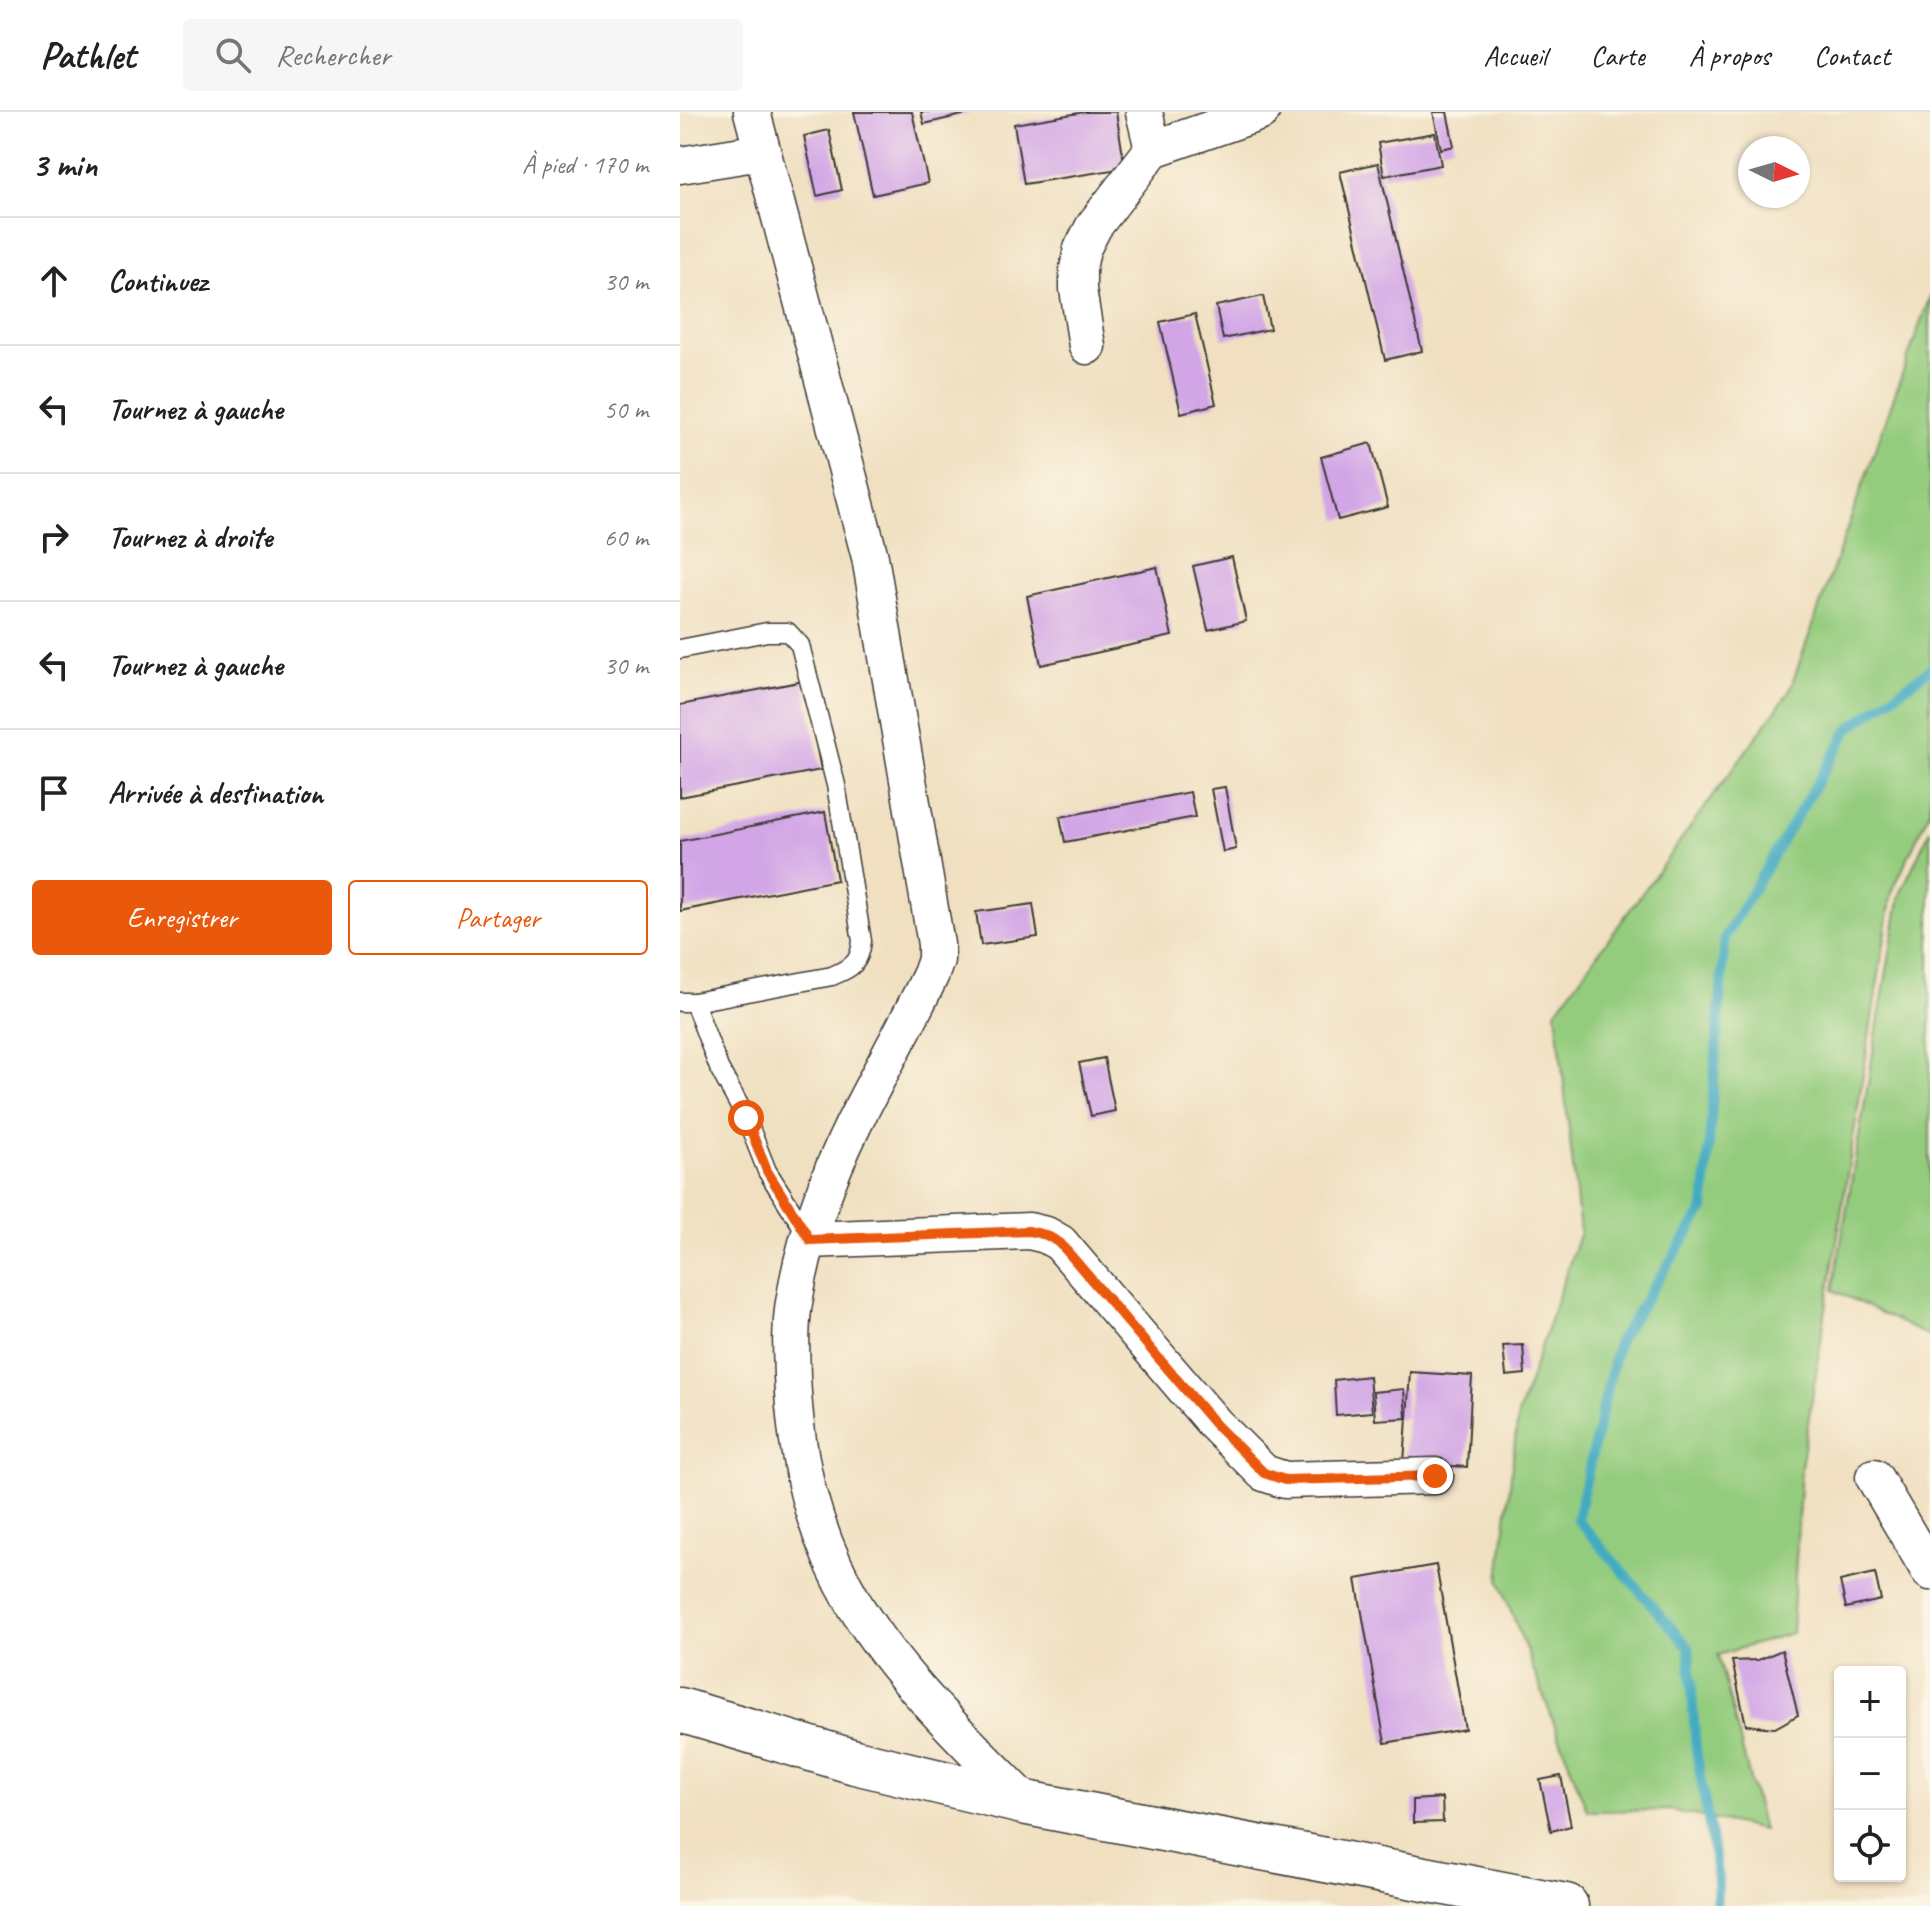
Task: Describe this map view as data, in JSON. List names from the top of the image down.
{
  "north": "right",
  "page": {
    "header": "Pathlet",
    "search": "Rechercher",
    "nav": [
      "Accueil",
      "Carte",
      "À propos",
      "Contact"
    ],
    "heading": ["3 min", "À pied · 170 m"],
    "list": [
      ["Continuez", "30 m"],
      ["Tournez à gauche", "50 m"],
      ["Tournez à droite", "60 m"],
      ["Tournez à gauche", "30 m"],
      "Arrivée à destination"
    ],
    "buttons": ["Enregistrer", "Partager"],
    "map_buttons": ["+", "−"]
  }
}
